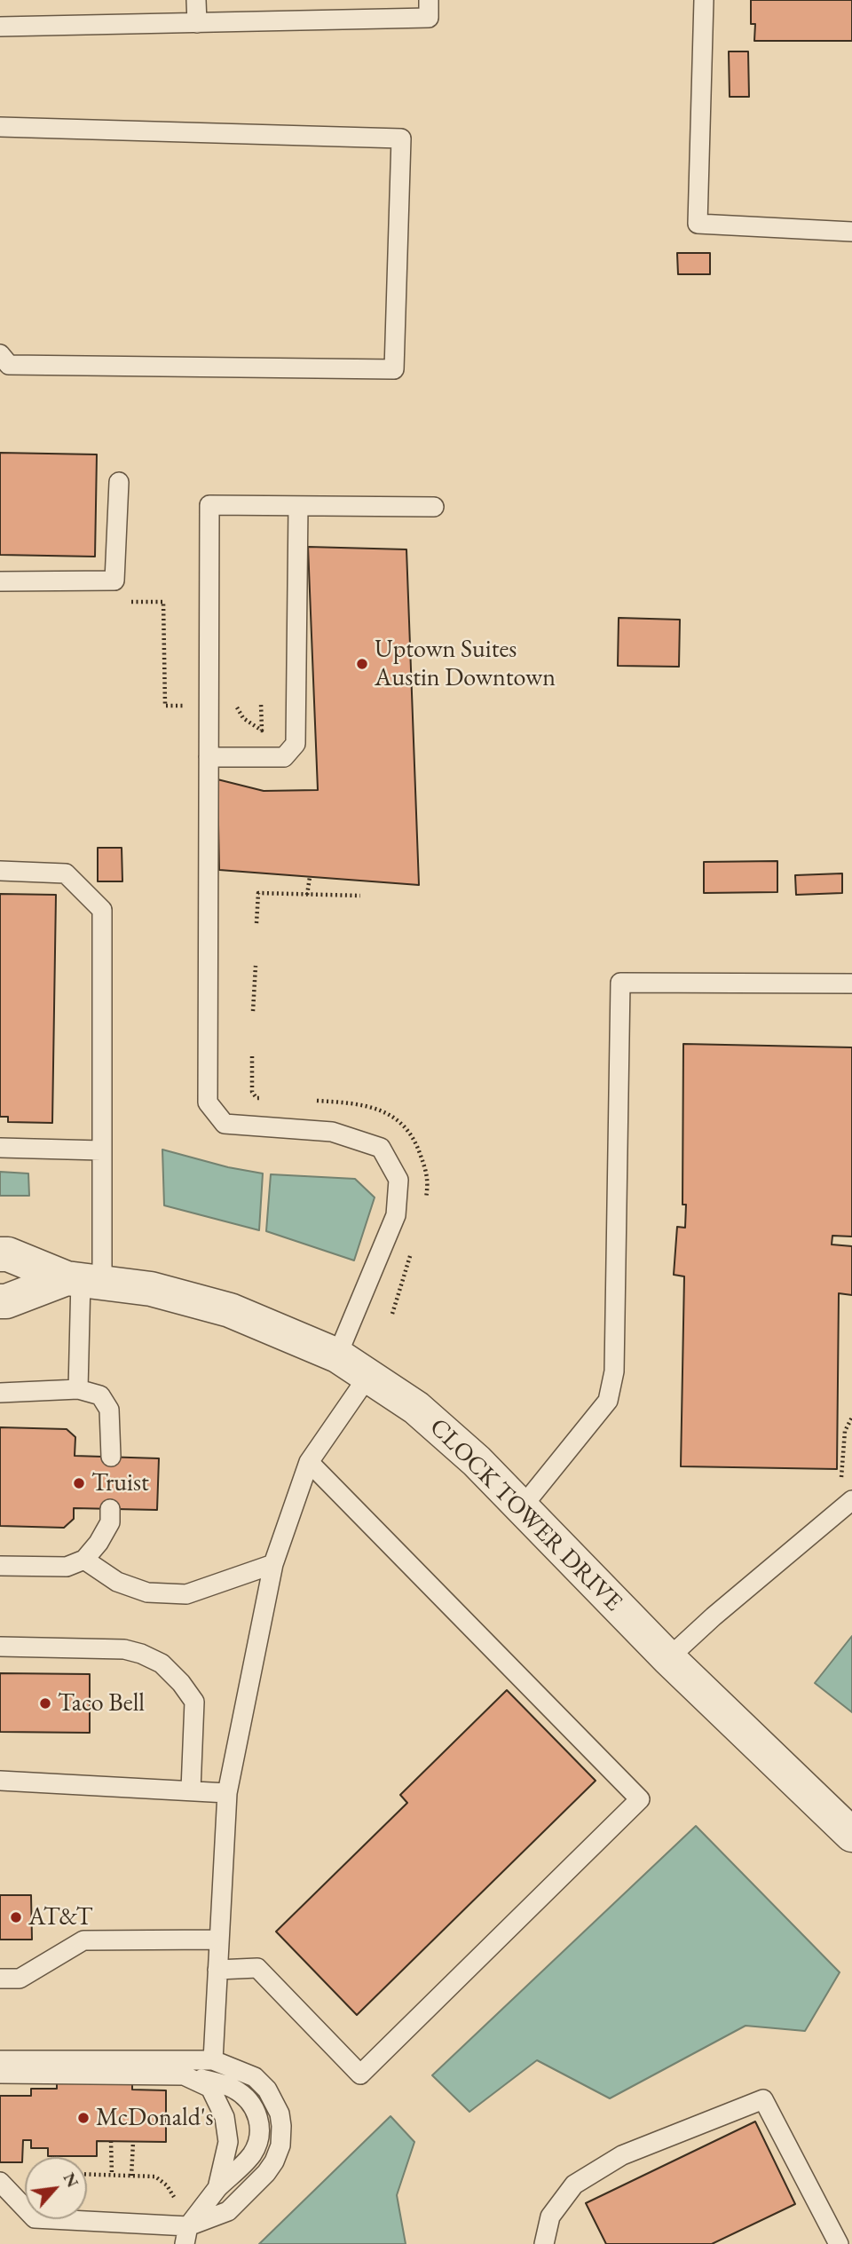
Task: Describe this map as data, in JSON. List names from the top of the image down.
{
  "streets": {
    "street": ["CLOCK TOWER DRIVE"]
  },
  "places": [
    "Uptown Suites Austin Downtown",
    "Truist",
    "Taco Bell",
    "AT&T",
    "McDonald's"
  ],
  "north": "top right"
}
